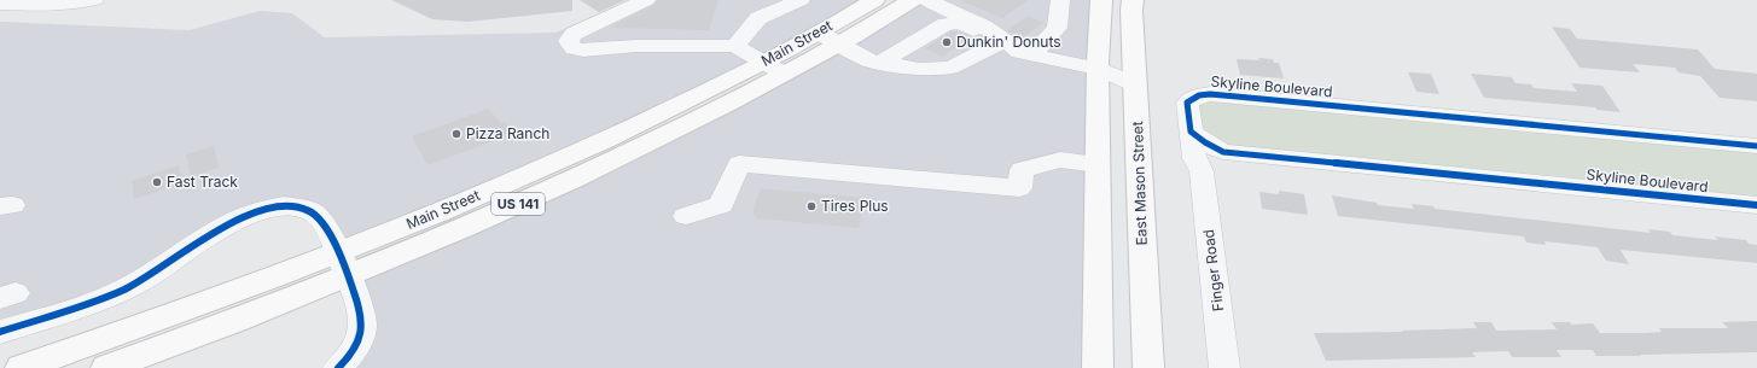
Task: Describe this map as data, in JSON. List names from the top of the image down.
{
  "streets": {
    "main road": ["Main Street", "East Mason Street", "US 141"],
    "street": ["Skyline Boulevard", "Finger Road"]
  },
  "crossings": [
    ["Skyline Boulevard", "Finger Road"]
  ],
  "places": [
    "Dunkin' Donuts",
    "Pizza Ranch",
    "Fast Track",
    "Tires Plus"
  ]
}
